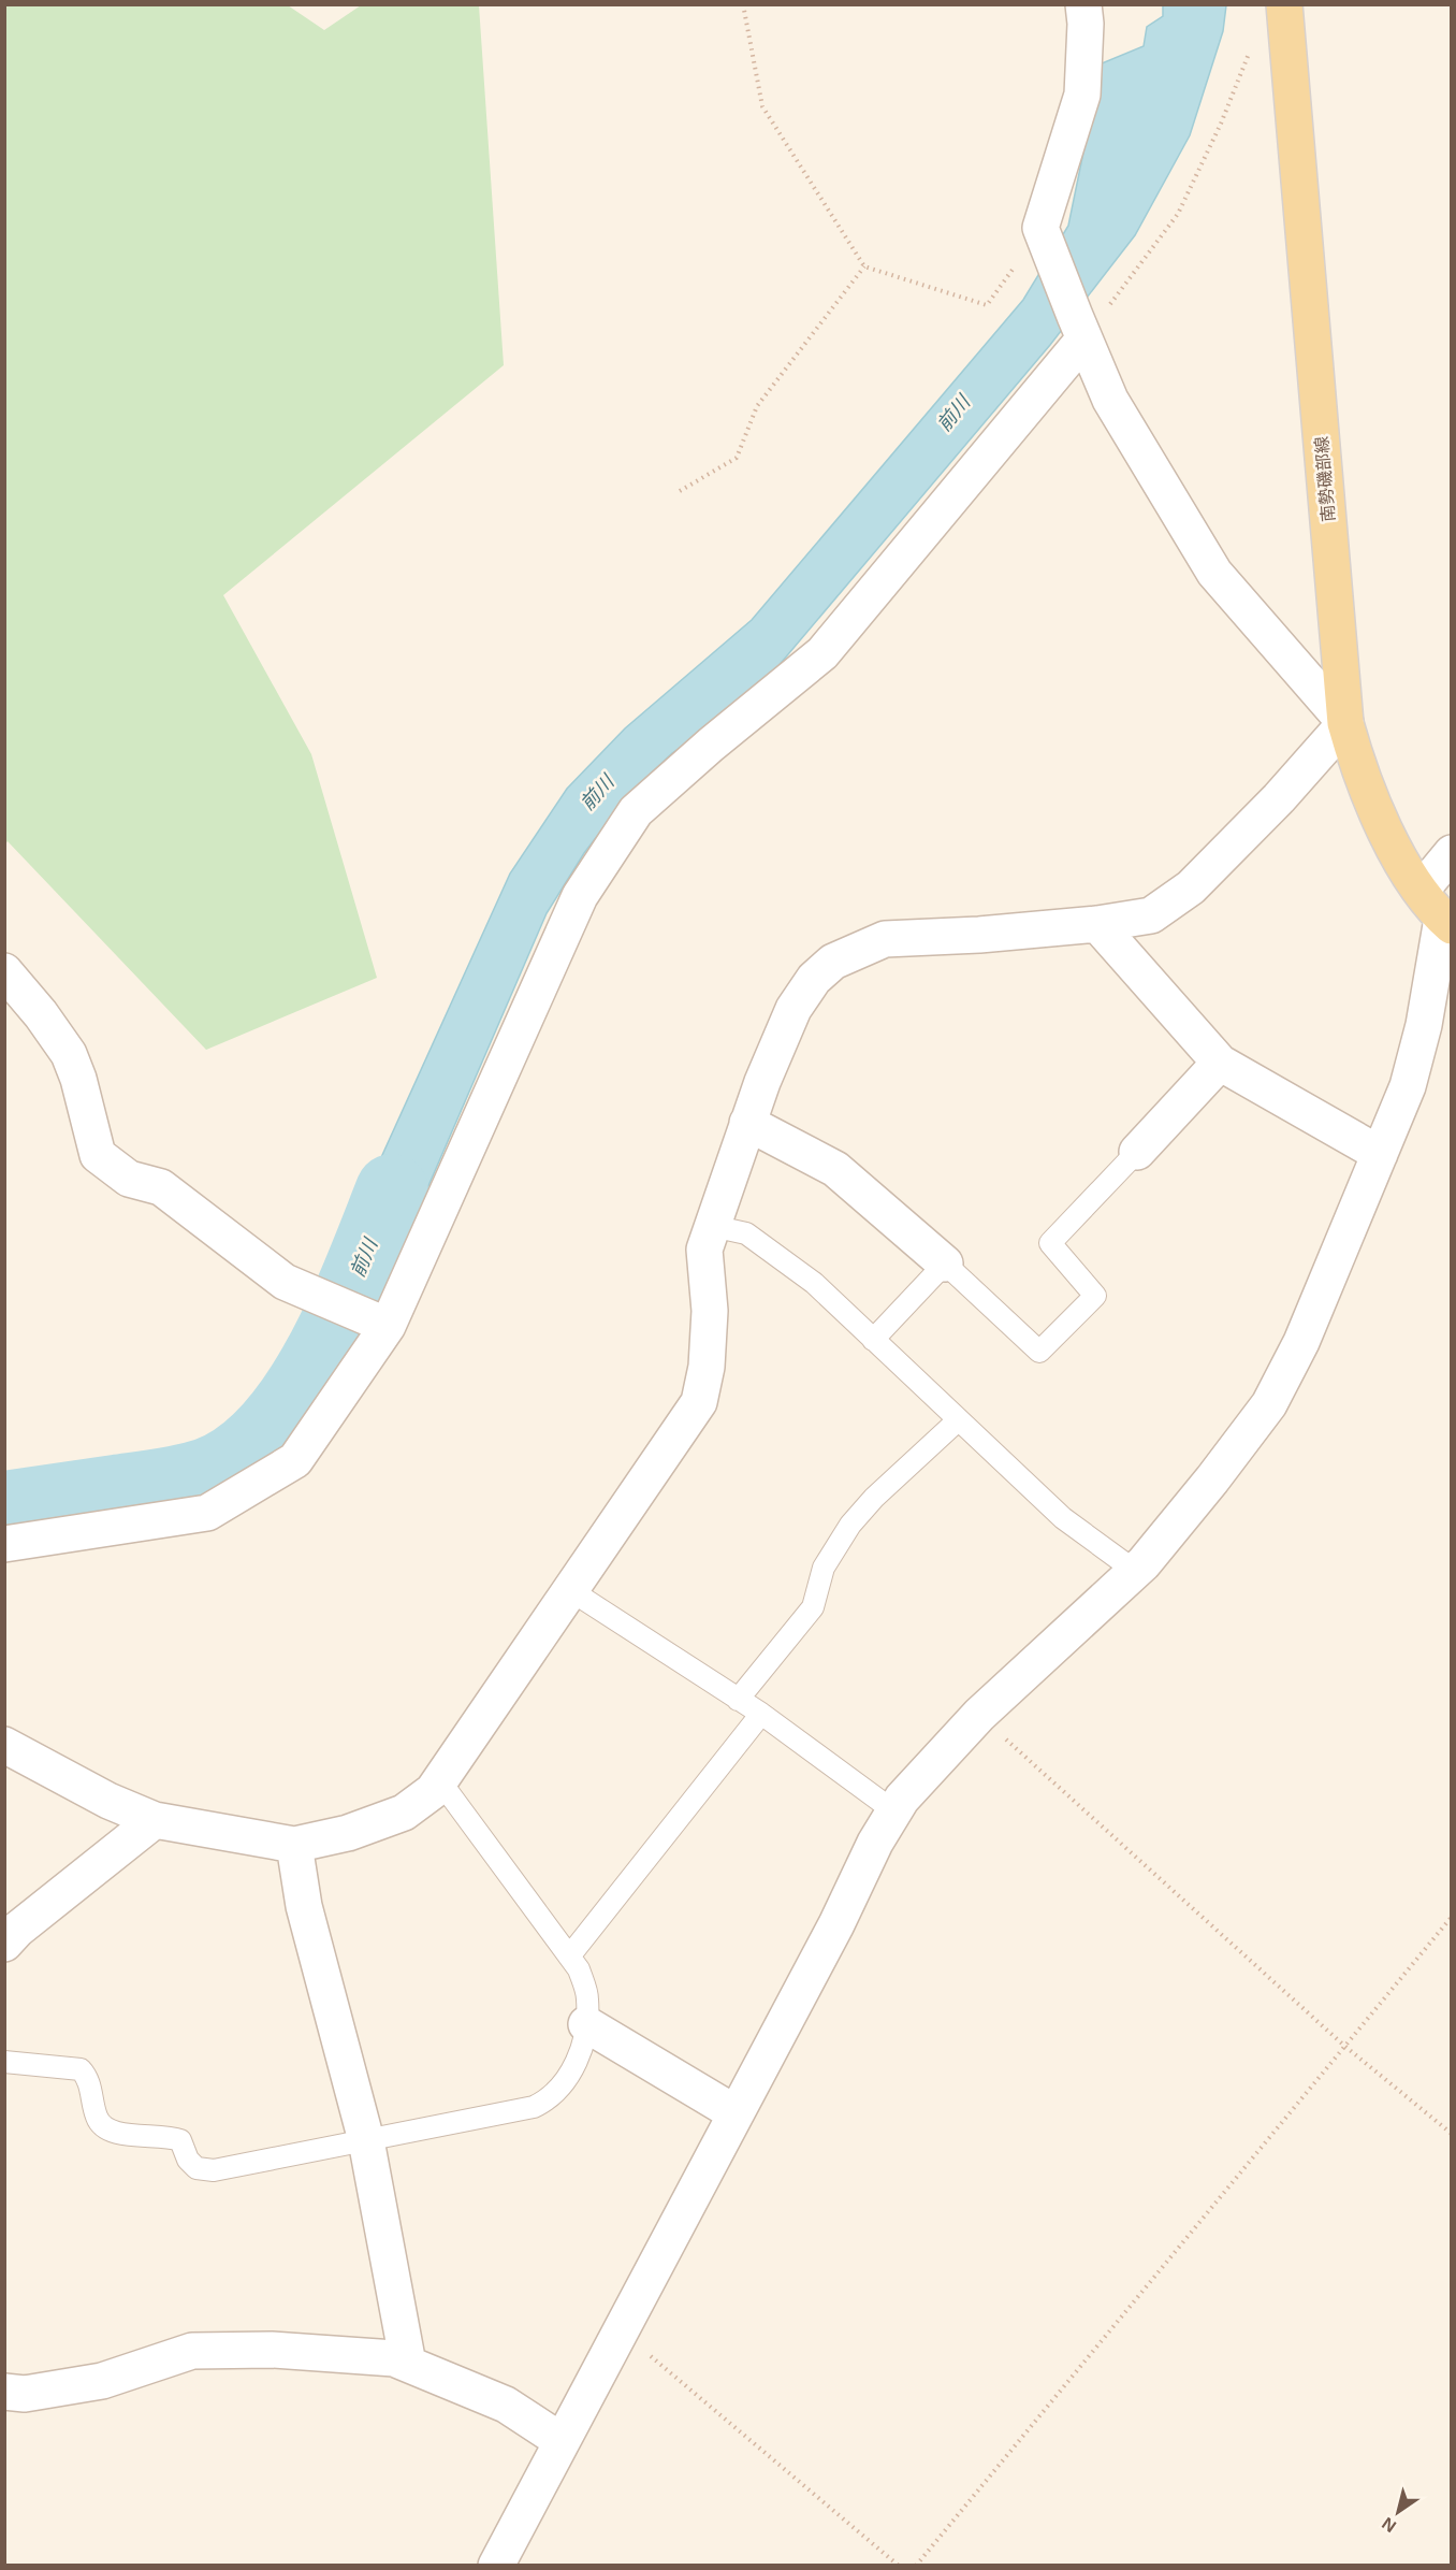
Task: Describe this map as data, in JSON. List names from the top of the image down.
{
  "streets": {
    "main road": ["南勢磯部線"]
  },
  "water": ["前川"],
  "north": "bottom left"
}
